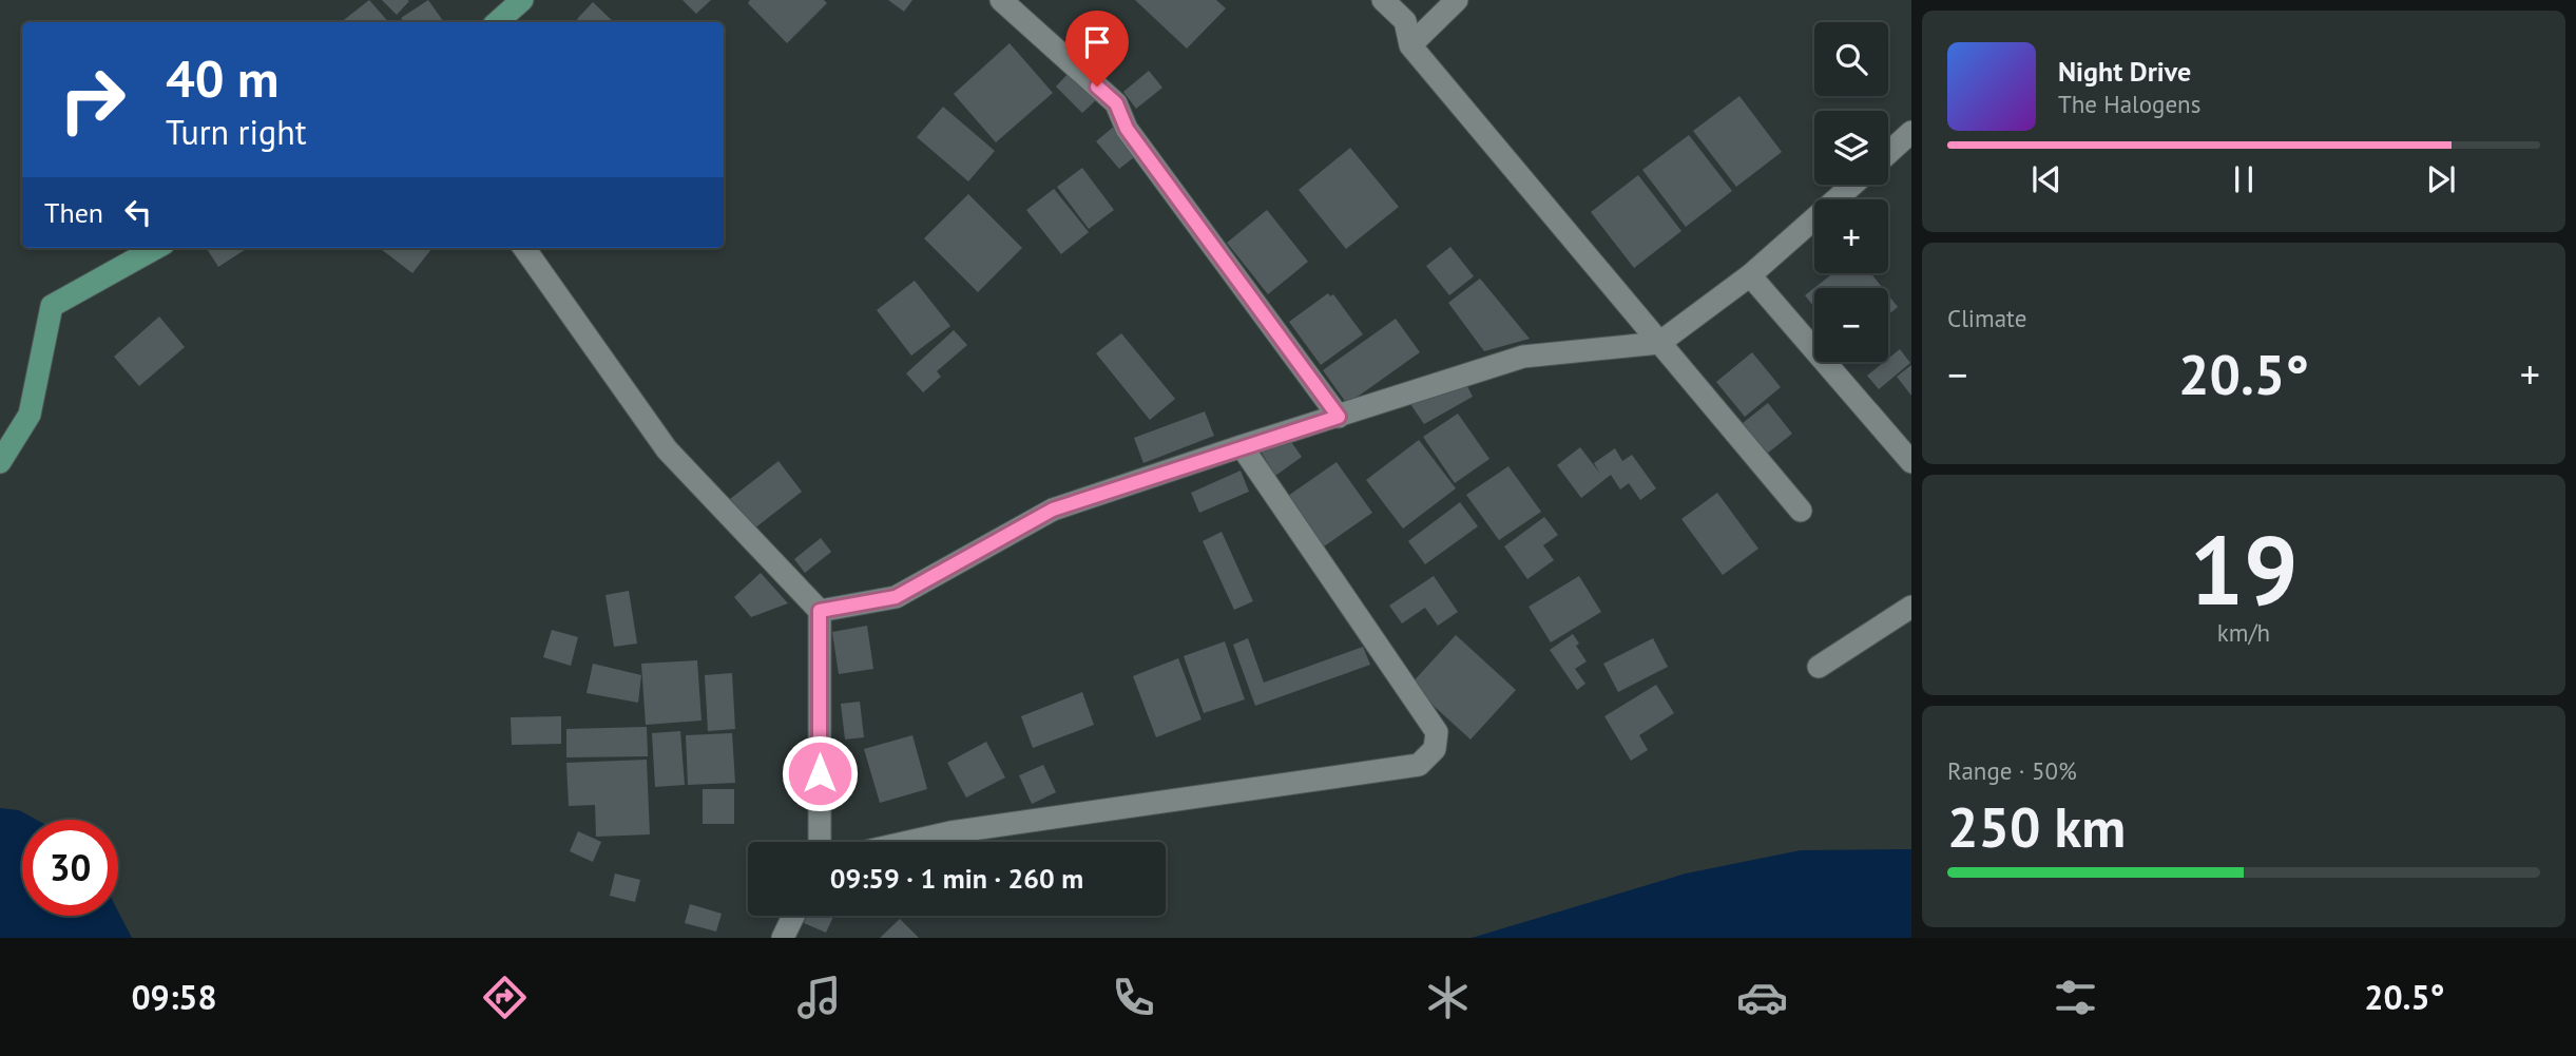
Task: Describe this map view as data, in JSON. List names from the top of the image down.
{
  "page": {
    "map_buttons": ["+", "−"],
    "turn": ["40 m", "Turn right"],
    "song": ["Night Drive", "The Halogens"],
    "then": "Then",
    "tile": [
      "Climate",
      ["19", "km/h"],
      ["Range · 50%", "250 km"]
    ],
    "heat": ["−", "20.5°", "+"],
    "limit": "30",
    "trip": "09:59 · 1 min · 260 m",
    "tabs": ["09:58", "20.5°"]
  }
}
